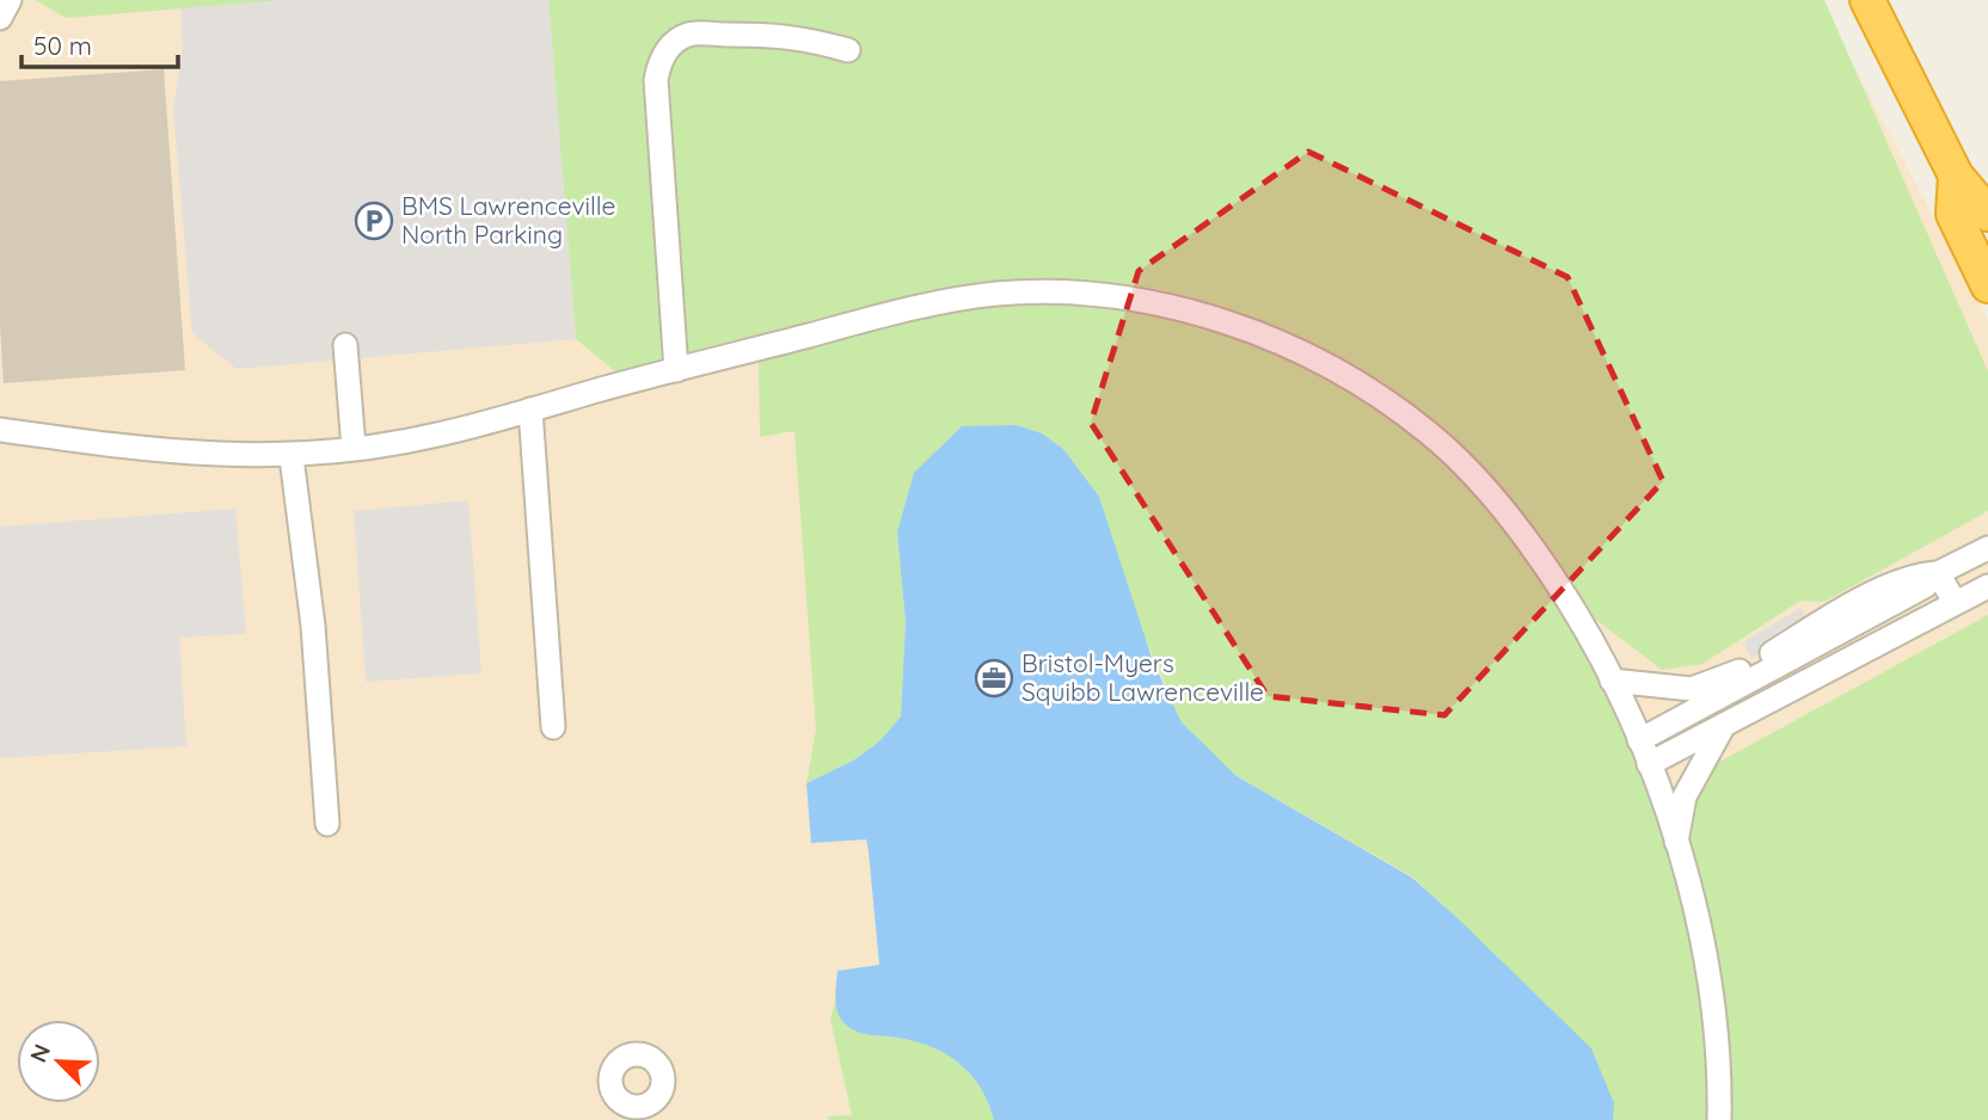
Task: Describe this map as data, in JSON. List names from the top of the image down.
{
  "places": {
    "parking": ["BMS Lawrenceville North Parking"],
    "office": ["Bristol-Myers Squibb Lawrenceville"]
  },
  "scale_bar": "50 m",
  "north": "top left"
}
